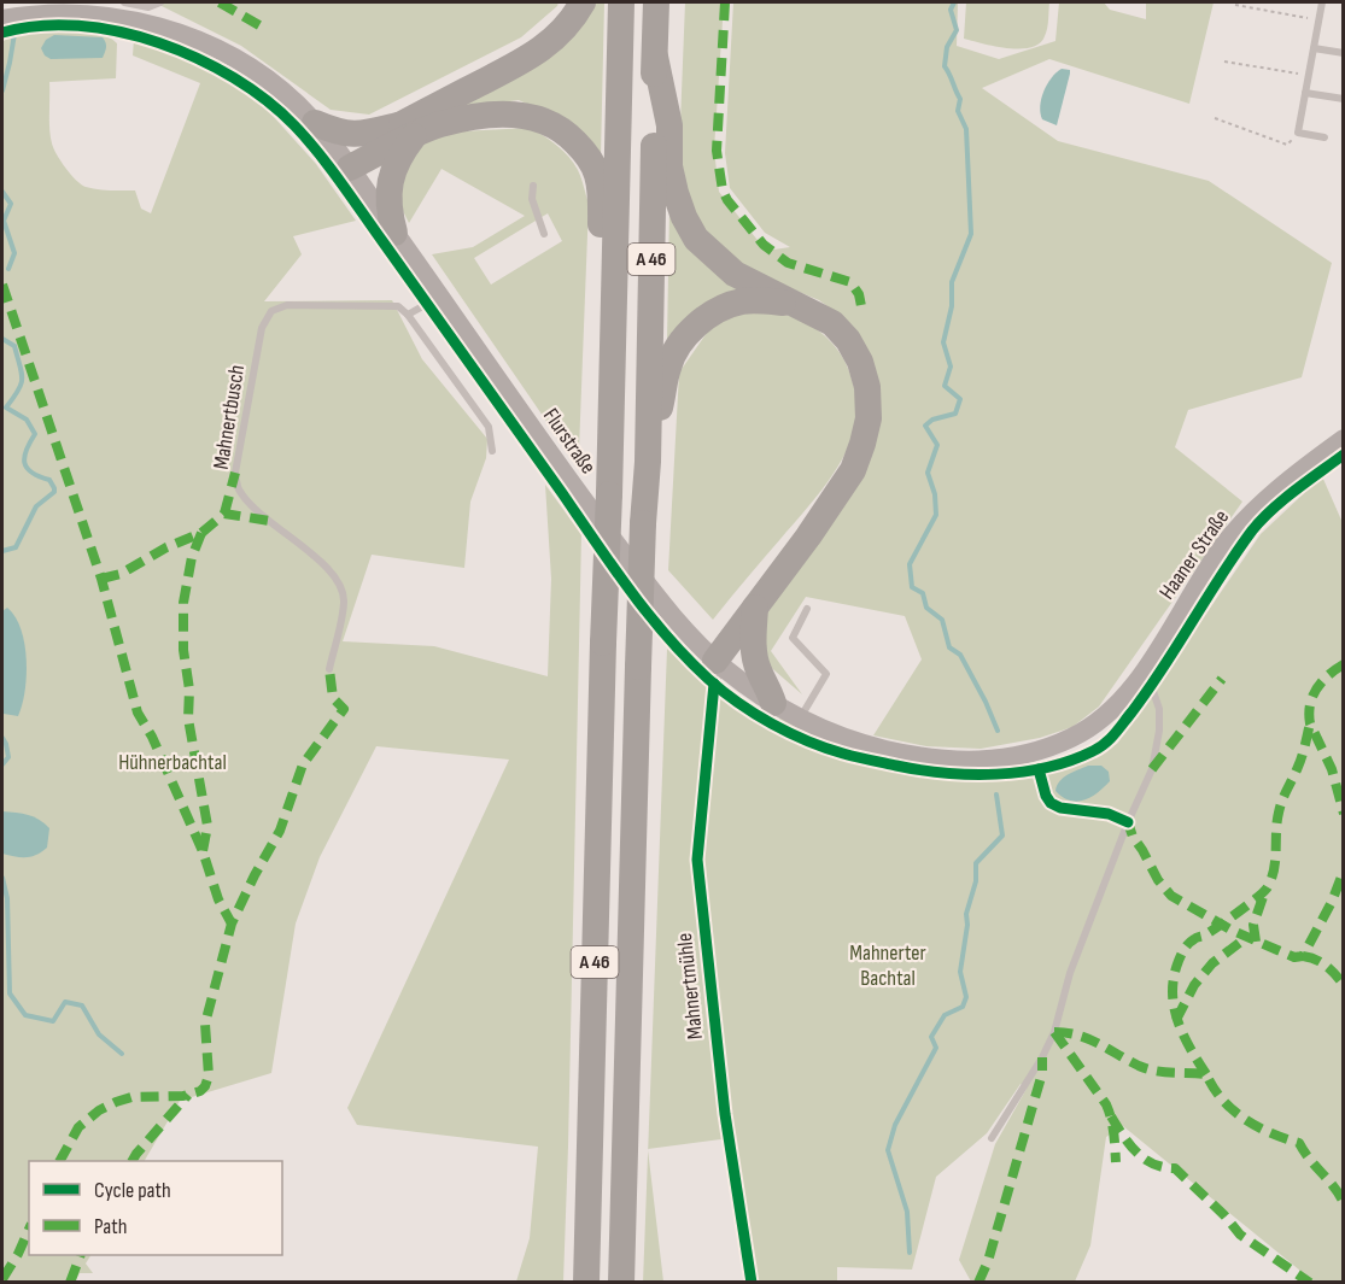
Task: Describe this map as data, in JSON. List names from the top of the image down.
{
  "streets": {
    "highway": ["A 46"],
    "main road": ["Flurstraße", "Haaner Straße"],
    "lane": ["Mahnertbusch", "Mahnertmühle"]
  },
  "crossings": [
    ["Flurstraße", "Haaner Straße"],
    ["Flurstraße", "Mahnertmühle"]
  ],
  "parks": ["Hühnerbachtal", "Mahnerter Bachtal"],
  "legend": ["Cycle path", "Path"]
}
